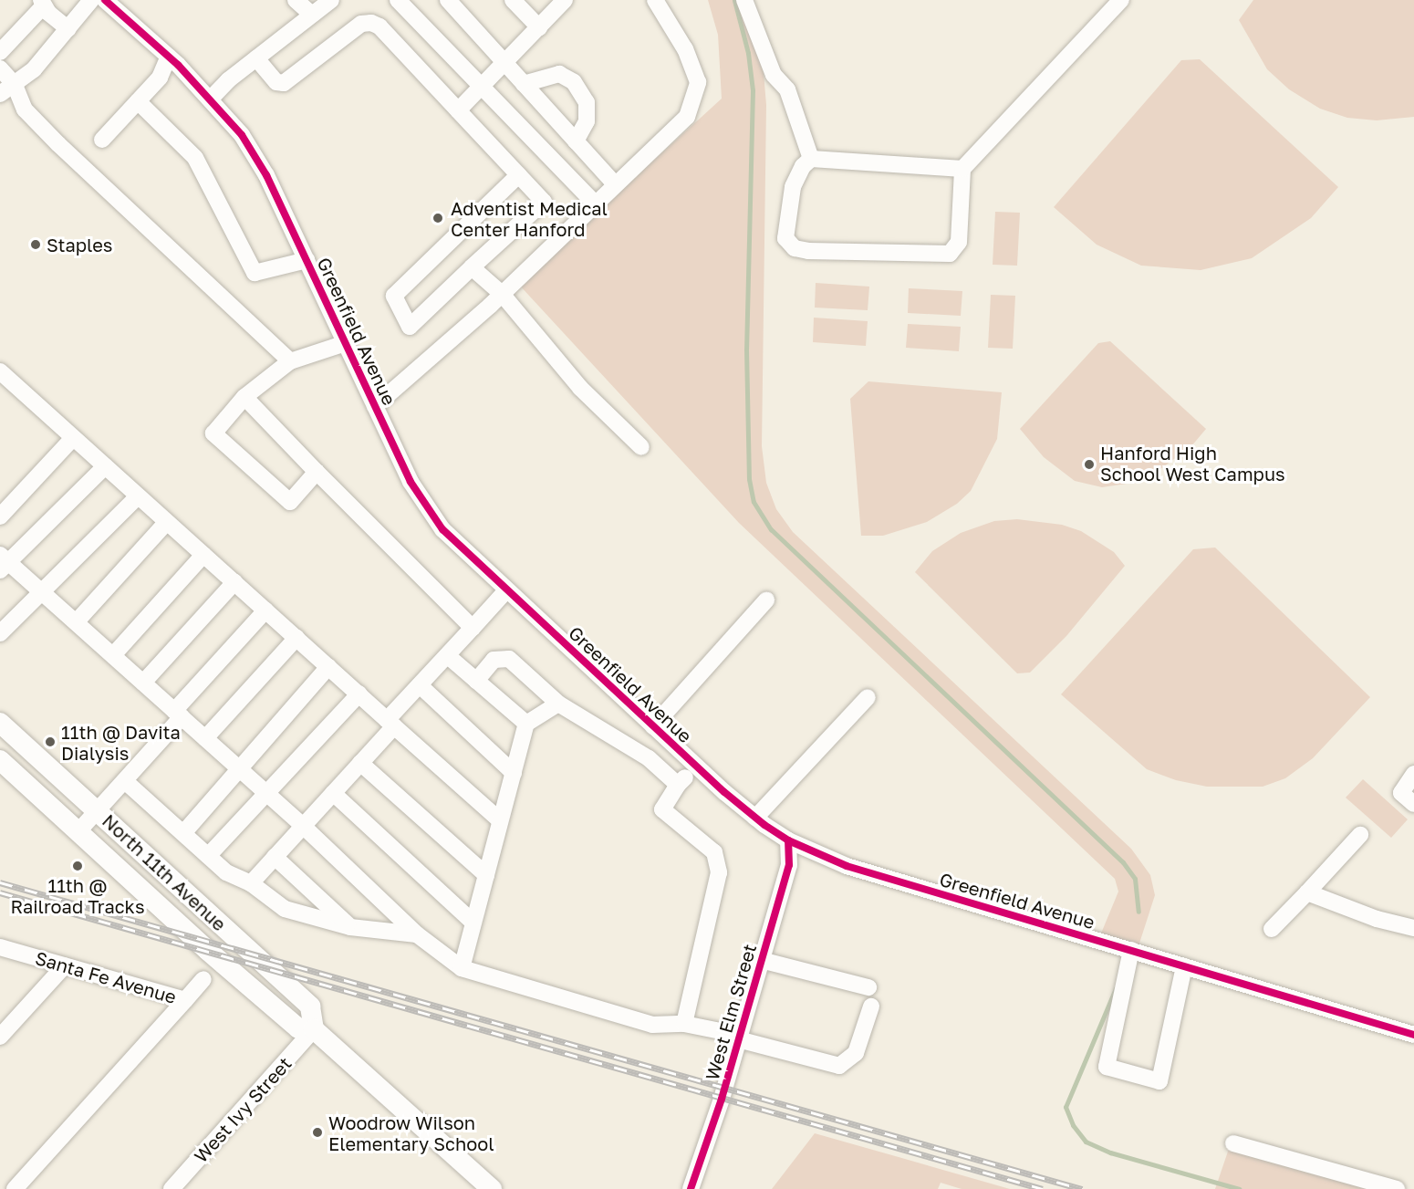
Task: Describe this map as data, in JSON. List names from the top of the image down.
{
  "streets": {
    "main road": ["North 11th Avenue"],
    "street": [
      "Greenfield Avenue",
      "Santa Fe Avenue",
      "West Elm Street",
      "West Ivy Street"
    ]
  },
  "crossings": [
    ["Greenfield Avenue", "West Elm Street"],
    ["North 11th Avenue", "West Ivy Street"]
  ],
  "places": [
    "Adventist Medical Center Hanford",
    "Staples",
    "Hanford High School West Campus",
    "11th @ Davita Dialysis",
    "11th @ Railroad Tracks",
    "Woodrow Wilson Elementary School"
  ]
}
